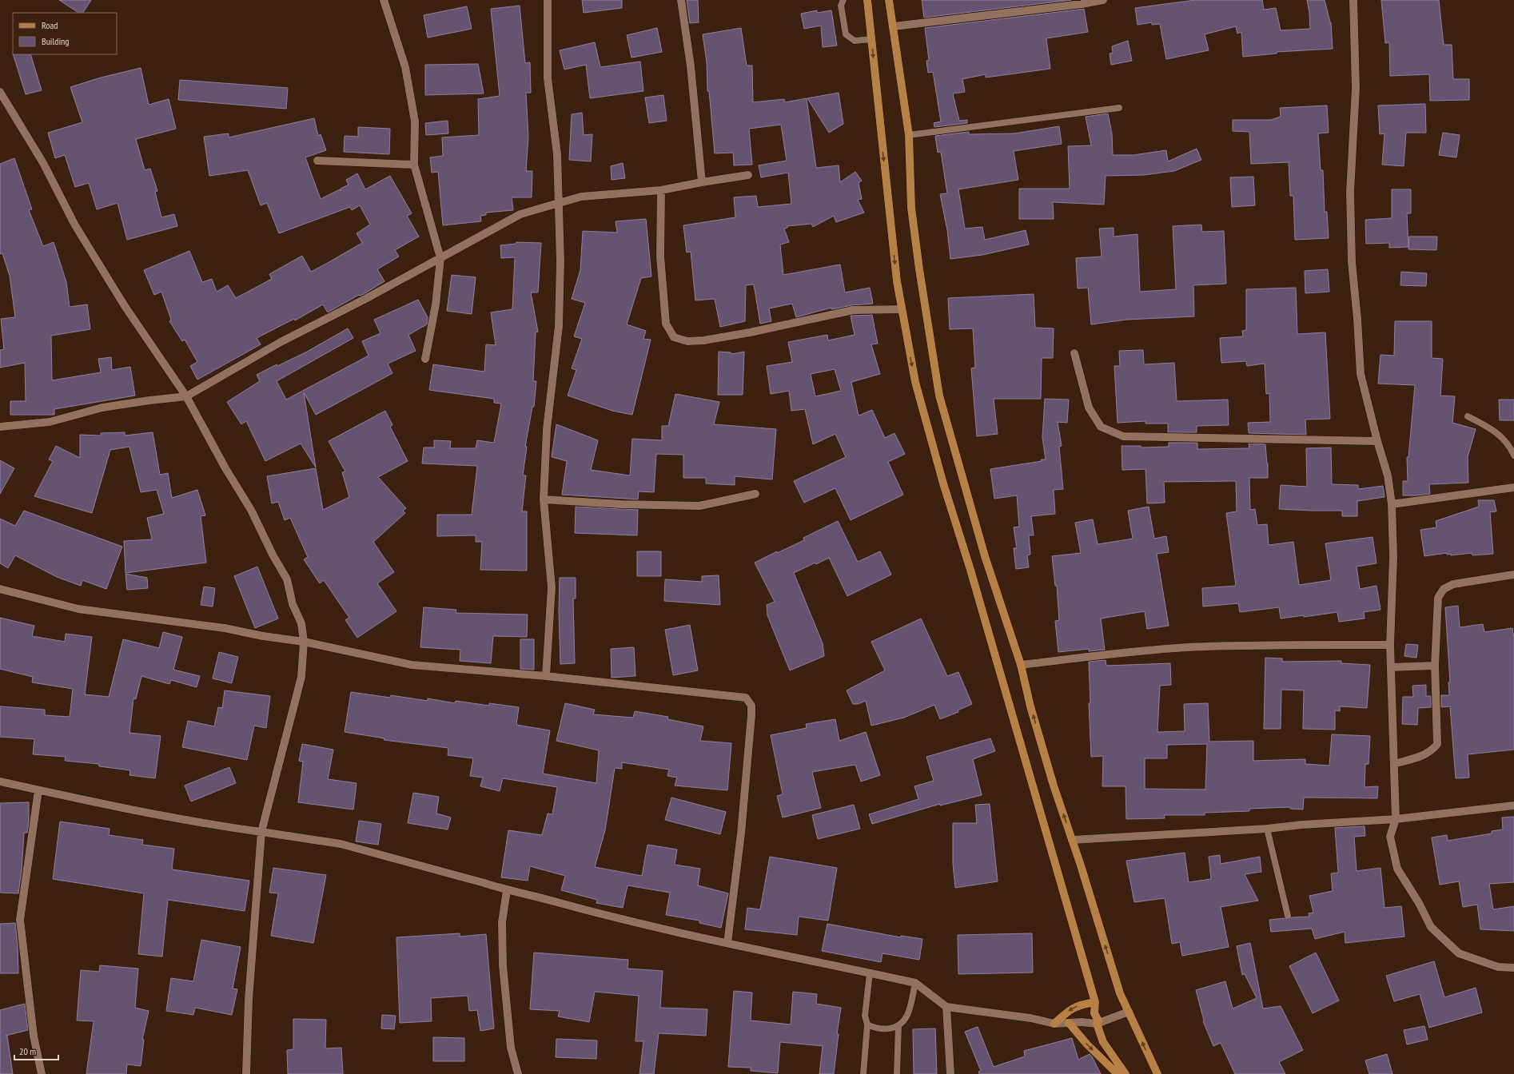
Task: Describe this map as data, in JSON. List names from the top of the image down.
{
  "legend": ["Road", "Building"],
  "scale_bar": "20 m"
}
